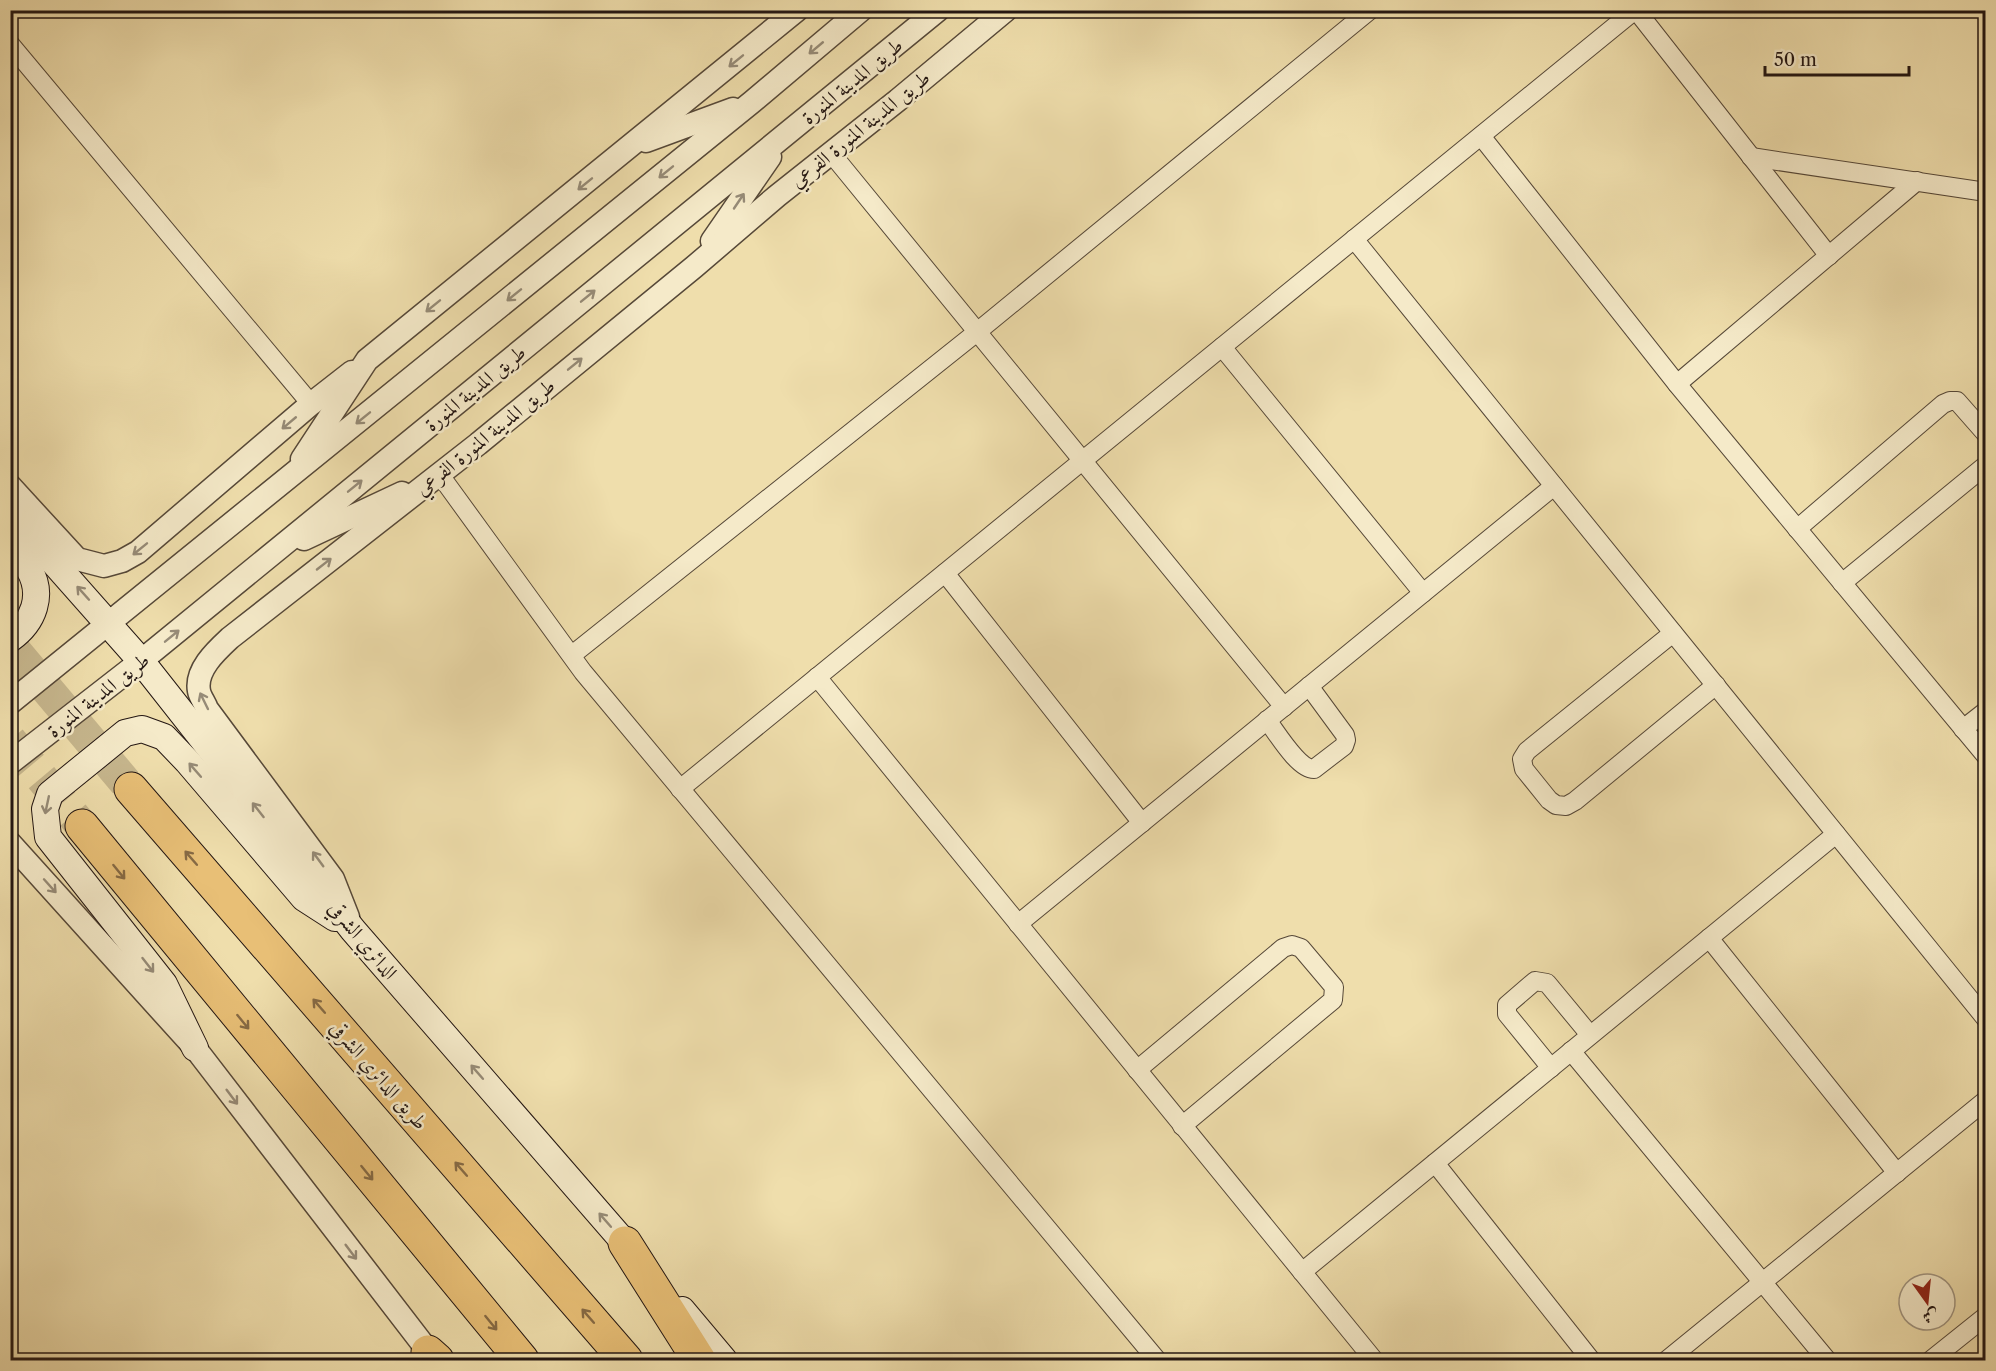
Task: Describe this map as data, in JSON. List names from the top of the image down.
{
  "streets": {
    "highway": ["طريق الدائري الشرقي"],
    "main road": ["الدائري الشرقي"],
    "street": ["طريق المدينة المنورة", "طريق المدينة المنورة الفرعي"]
  },
  "crossings": [
    ["طريق المدينة المنورة", "الدائري الشرقي"],
    ["طريق المدينة المنورة الفرعي", "الدائري الشرقي"]
  ],
  "one_way": ["الدائري الشرقي"],
  "scale_bar": "50 m",
  "north": "bottom"
}
